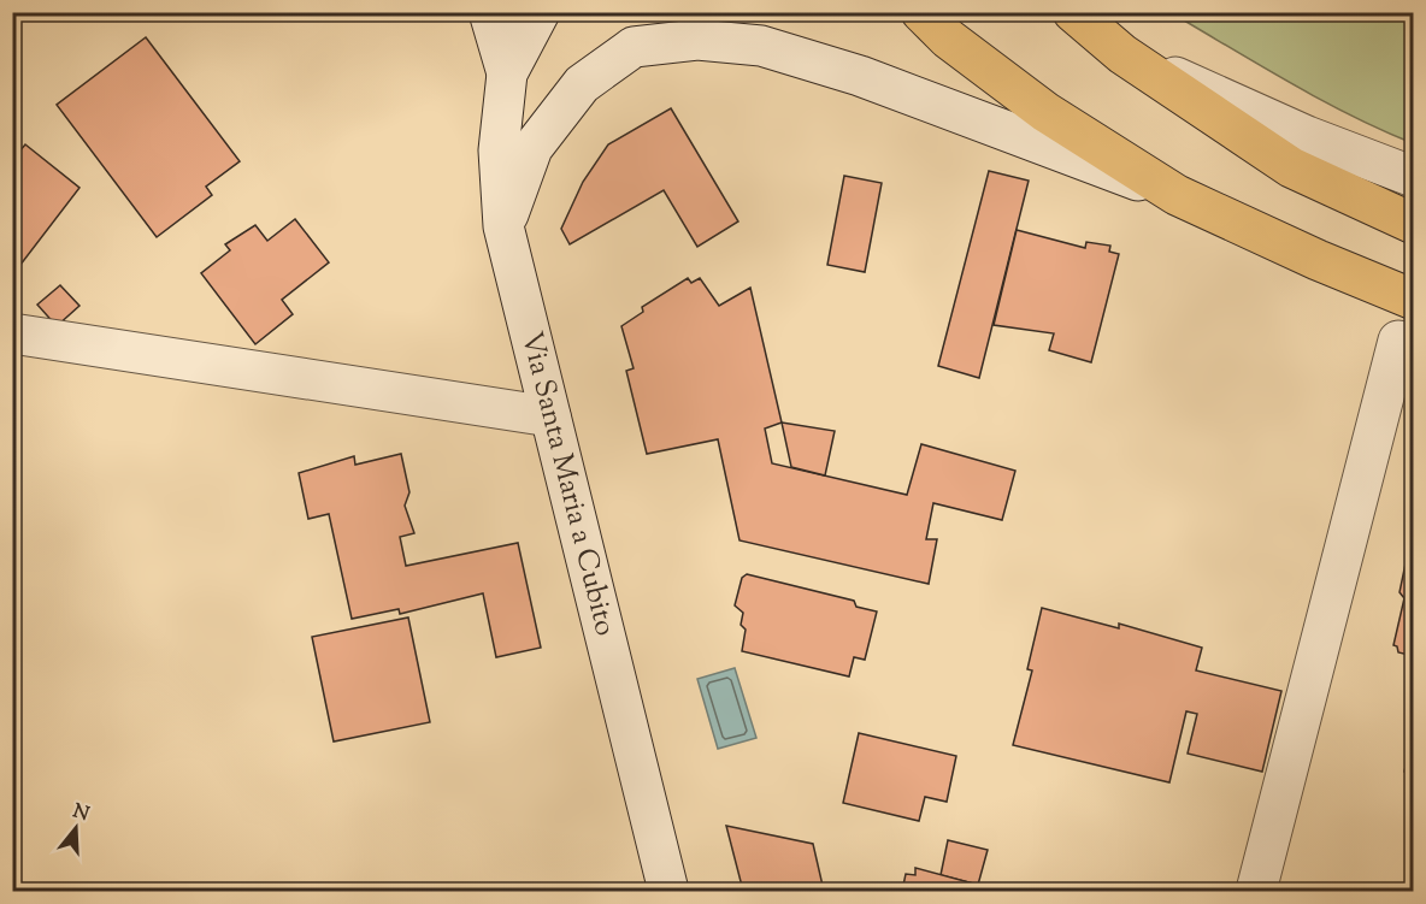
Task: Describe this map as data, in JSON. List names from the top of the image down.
{
  "streets": {
    "main road": ["Via Santa Maria a Cubito"]
  },
  "north": "top"
}
